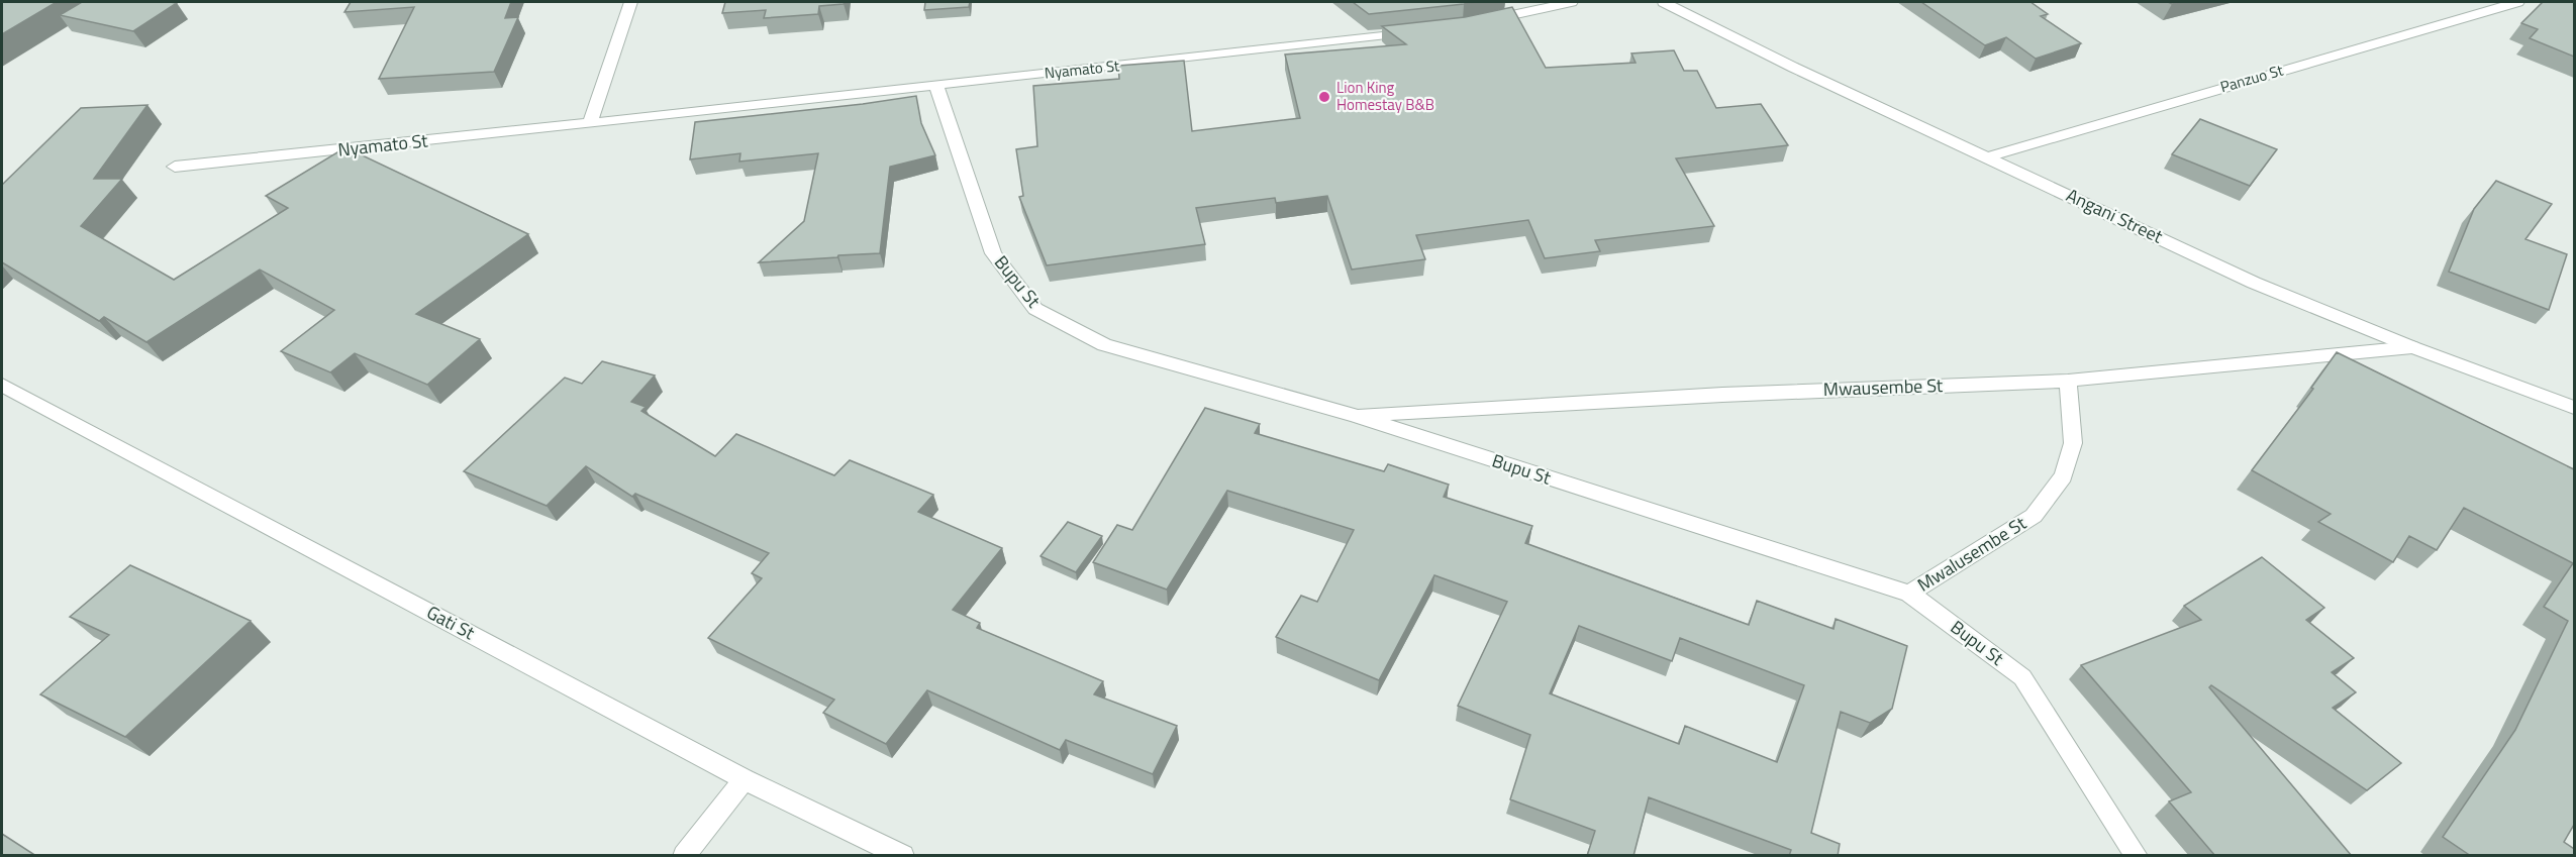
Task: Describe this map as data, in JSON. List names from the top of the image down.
{
  "streets": {
    "street": [
      "Nyamato St",
      "Panzuo St",
      "Angani Street",
      "Bupu St",
      "Mwausembe St",
      "Mwalusembe St",
      "Gati St"
    ]
  },
  "crossings": [
    ["Nyamato St", "Bupu St"],
    ["Panzuo St", "Angani Street"],
    ["Angani Street", "Mwausembe St"],
    ["Bupu St", "Mwausembe St"],
    ["Bupu St", "Mwalusembe St"],
    ["Mwausembe St", "Mwalusembe St"]
  ],
  "places": ["Lion King Homestay B&B"]
}
